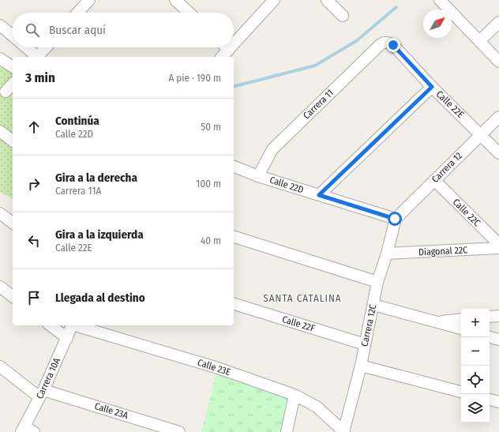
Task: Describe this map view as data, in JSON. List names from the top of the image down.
{
  "streets": {
    "street": [
      "Carrera 11",
      "Calle 22E",
      "Carrera 12",
      "Calle 22D",
      "Calle 22C",
      "Diagonal 22C",
      "Calle 22F",
      "Carrera 12C",
      "Calle 23E",
      "Carrera 10A",
      "Calle 23A"
    ]
  },
  "crossings": [
    ["Carrera 11", "Calle 22E"],
    ["Carrera 11", "Calle 22D"],
    ["Calle 22E", "Carrera 12"],
    ["Carrera 12", "Calle 22D"],
    ["Carrera 12", "Calle 22C"],
    ["Carrera 12", "Carrera 12C"],
    ["Calle 22D", "Carrera 12C"],
    ["Diagonal 22C", "Carrera 12C"],
    ["Calle 22F", "Carrera 12C"],
    ["Carrera 12C", "Calle 23E"],
    ["Carrera 10A", "Calle 23A"]
  ],
  "districts": ["SANTA CATALINA"],
  "north": "top right",
  "page": {
    "search": "Buscar aquí",
    "heading": ["3 min", "A pie · 190 m"],
    "list": [
      ["Continúa", "Calle 22D", "50 m"],
      ["Gira a la derecha", "Carrera 11A", "100 m"],
      ["Gira a la izquierda", "Calle 22E", "40 m"],
      "Llegada al destino"
    ],
    "map_buttons": ["+", "−"]
  }
}
